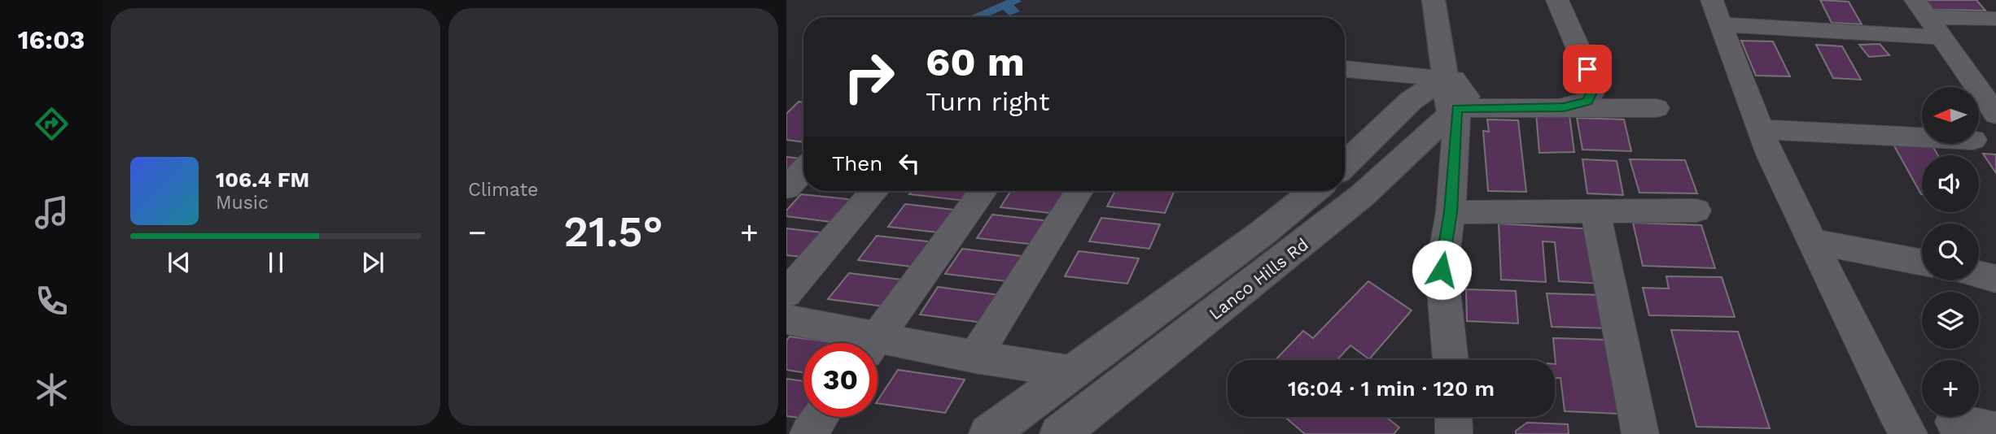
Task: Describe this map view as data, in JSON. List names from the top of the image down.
{
  "streets": {
    "street": ["Lanco Hills Rd"]
  },
  "north": "left",
  "page": {
    "tabs": "16:03",
    "tile": "Climate",
    "turn": ["60 m", "Turn right"],
    "map_buttons": "+",
    "then": "Then",
    "song": ["106.4 FM", "Music"],
    "heat": ["−", "21.5°", "+"],
    "limit": "30",
    "trip": "16:04 · 1 min · 120 m"
  }
}
